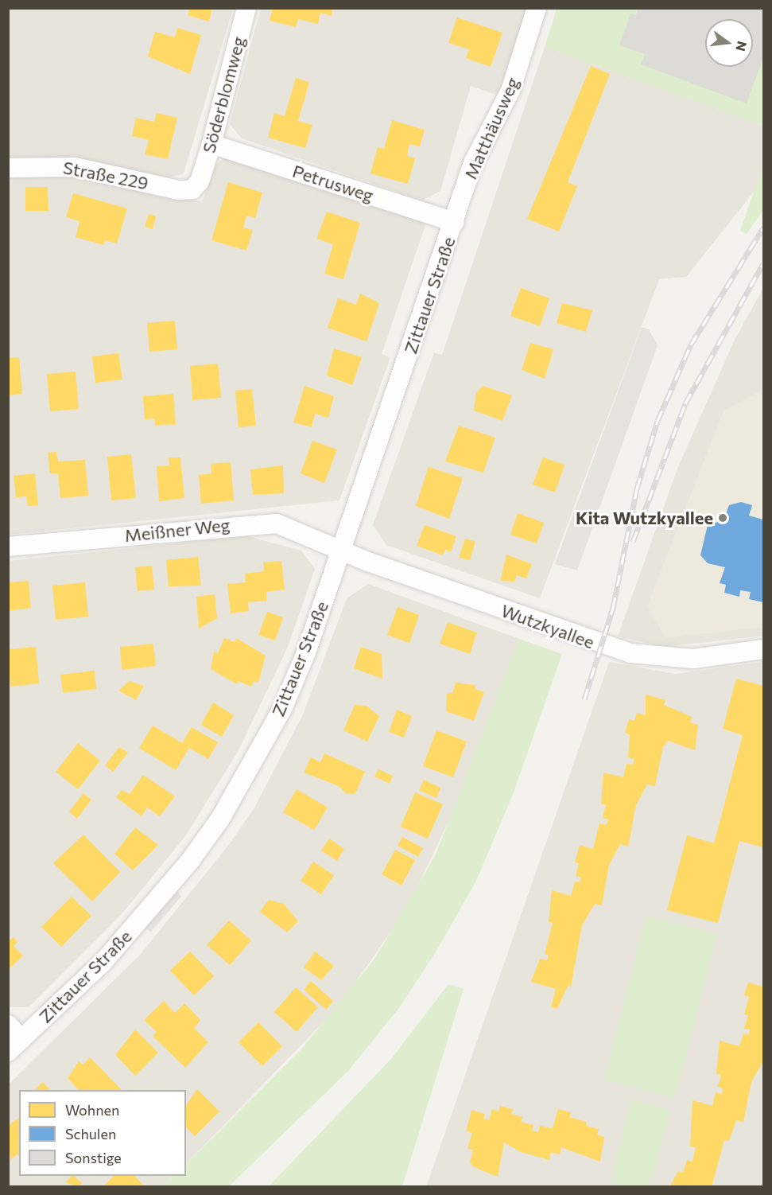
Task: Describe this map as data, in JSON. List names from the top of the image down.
{
  "streets": {
    "street": [
      "Söderblomweg",
      "Matthäusweg",
      "Straße 229",
      "Petrusweg",
      "Zittauer Straße",
      "Meißner Weg",
      "Wutzkyallee"
    ]
  },
  "crossings": [
    ["Söderblomweg", "Straße 229"],
    ["Söderblomweg", "Petrusweg"],
    ["Matthäusweg", "Zittauer Straße"],
    ["Petrusweg", "Zittauer Straße"],
    ["Zittauer Straße", "Meißner Weg"],
    ["Zittauer Straße", "Wutzkyallee"],
    ["Meißner Weg", "Wutzkyallee"]
  ],
  "places": ["Kita Wutzkyallee"],
  "legend": ["Wohnen", "Schulen", "Sonstige"],
  "north": "right"
}
